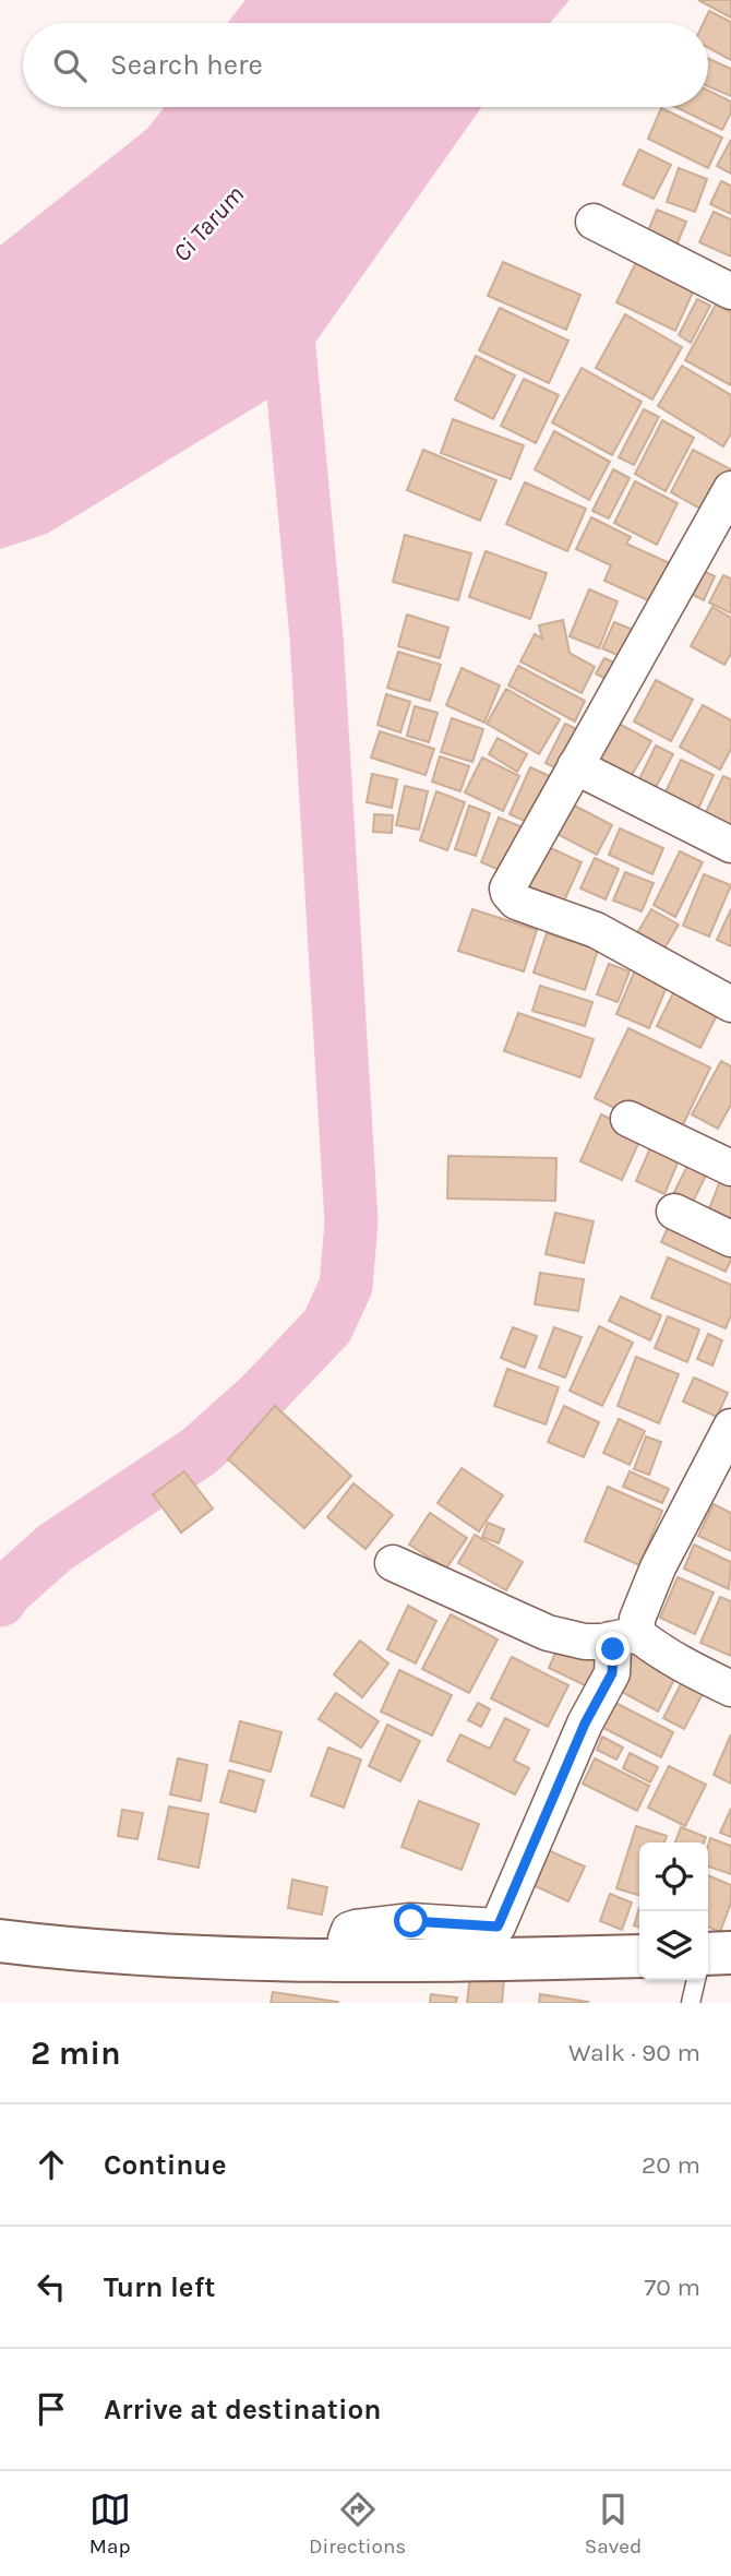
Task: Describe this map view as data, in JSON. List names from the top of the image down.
{
  "water": ["Ci Tarum"],
  "page": {
    "search": "Search here",
    "heading": ["2 min", "Walk · 90 m"],
    "list": [
      ["Continue", "20 m"],
      ["Turn left", "70 m"],
      "Arrive at destination"
    ],
    "nav": ["Map", "Directions", "Saved"]
  }
}
